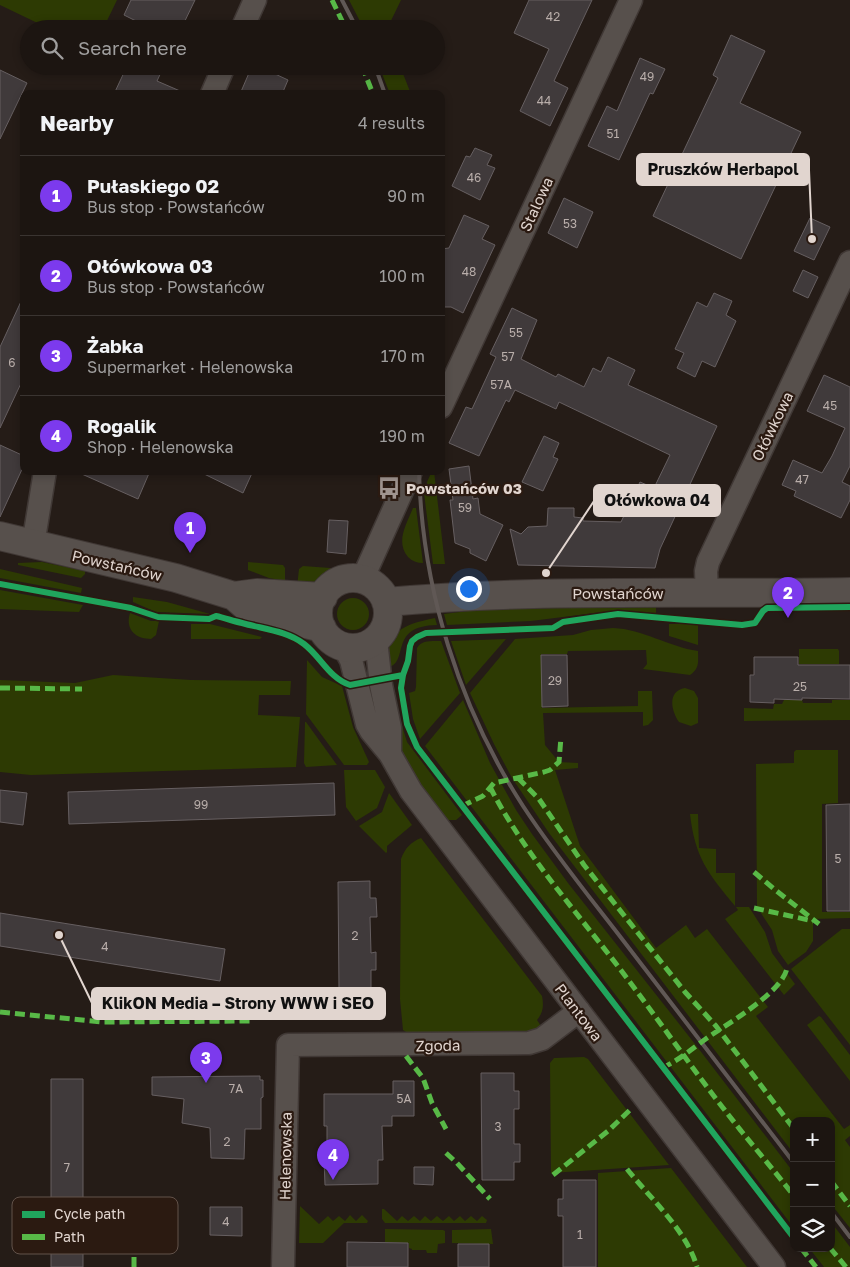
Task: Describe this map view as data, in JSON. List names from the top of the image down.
{
  "streets": {
    "street": [
      "Stalowa",
      "Ołówkowa",
      "Powstańców",
      "Plantowa",
      "Zgoda",
      "Helenowska"
    ]
  },
  "crossings": [
    ["Ołówkowa", "Powstańców"],
    ["Powstańców", "Plantowa"],
    ["Plantowa", "Zgoda"],
    ["Zgoda", "Helenowska"]
  ],
  "places": {
    "other": ["Pruszków Herbapol", "Ołówkowa 04", "KlikON Media – Strony WWW i SEO"],
    "bus stop": ["Powstańców 03"]
  },
  "house_numbers": [
    "42",
    "49",
    "44",
    "51",
    "46",
    "53",
    "48",
    "55",
    "57",
    "6",
    "57A",
    "45",
    "47",
    "59",
    "29",
    "25",
    "99",
    "5",
    "2",
    "4",
    "7A",
    "5A",
    "3",
    "2",
    "7",
    "4",
    "1"
  ],
  "legend": ["Cycle path", "Path"],
  "page": {
    "search": "Search here",
    "heading": ["Nearby", "4 results"],
    "list": [
      {
        "mark": "1",
        "name": "Pułaskiego 02",
        "note": "Bus stop · Powstańców",
        "value": "90 m"
      },
      {
        "mark": "2",
        "name": "Ołówkowa 03",
        "note": "Bus stop · Powstańców",
        "value": "100 m"
      },
      {
        "mark": "3",
        "name": "Żabka",
        "note": "Supermarket · Helenowska",
        "value": "170 m"
      },
      {
        "mark": "4",
        "name": "Rogalik",
        "note": "Shop · Helenowska",
        "value": "190 m"
      }
    ],
    "pins": [
      "1",
      "2",
      "3",
      "4"
    ],
    "map_buttons": ["+", "−"]
  }
}
